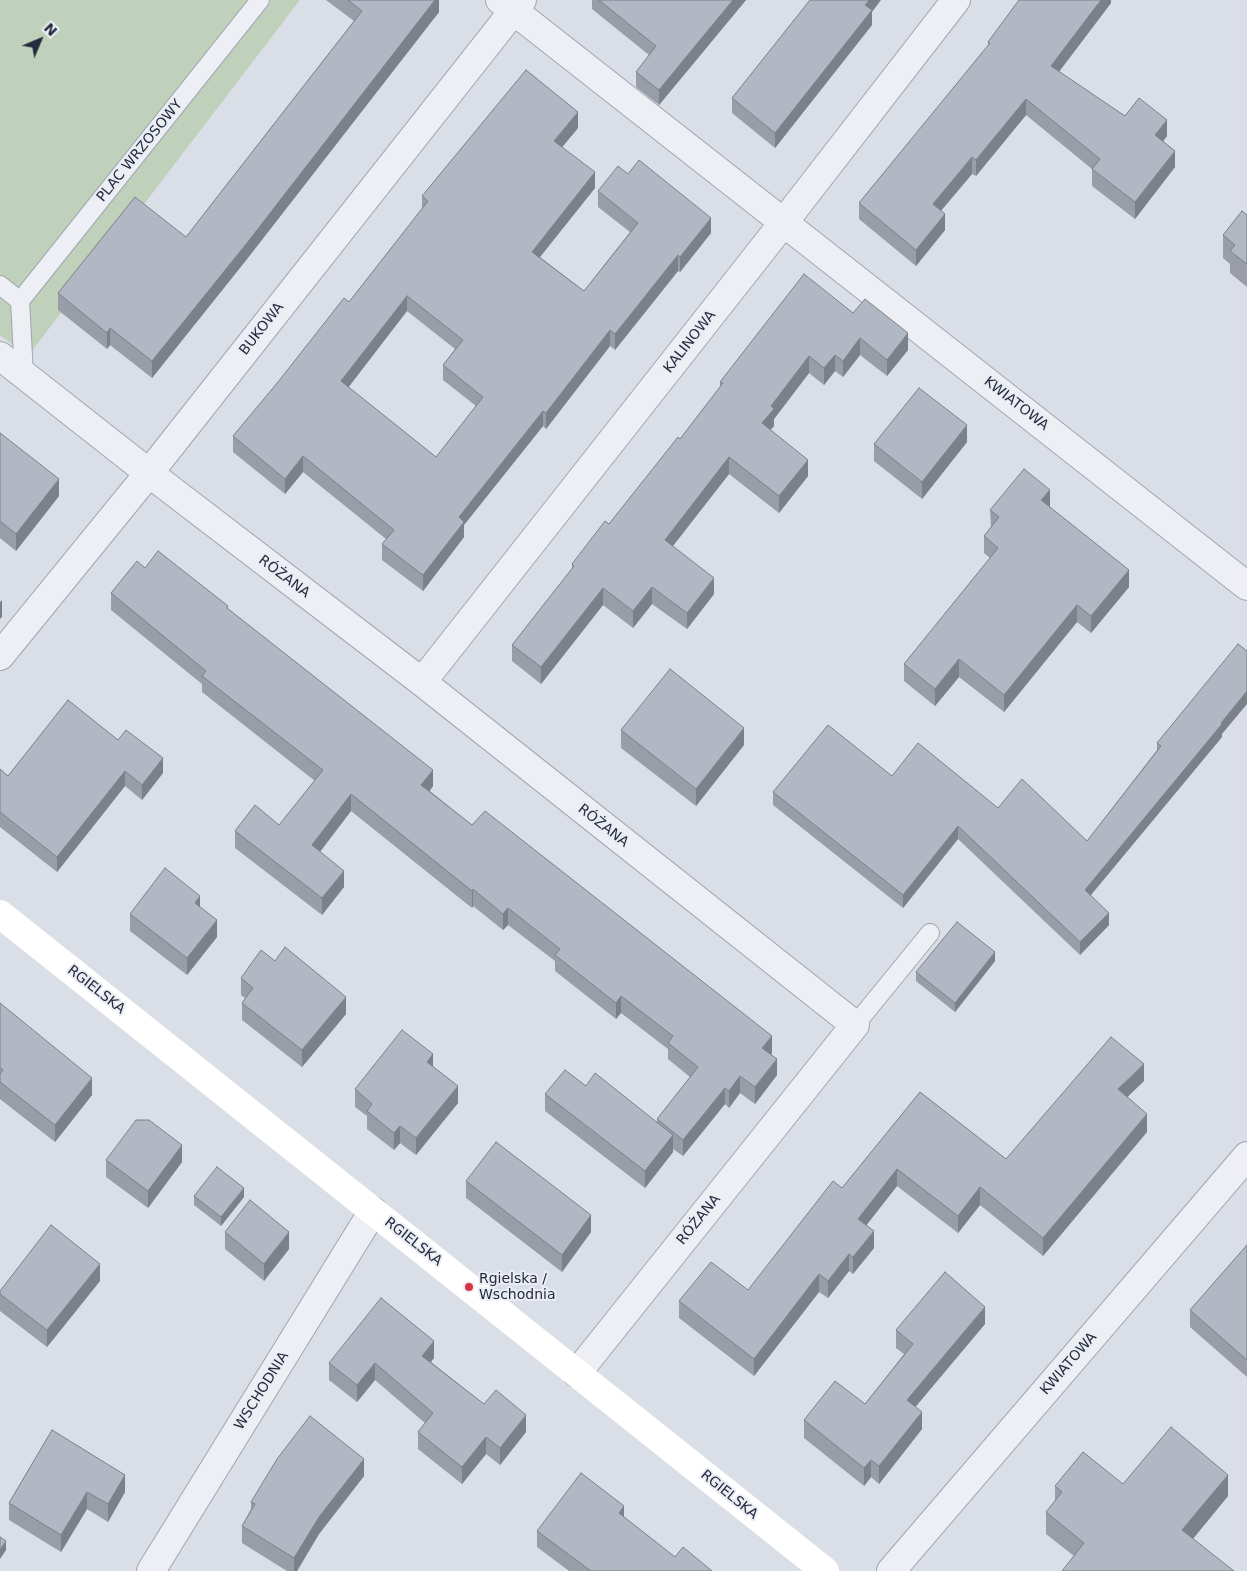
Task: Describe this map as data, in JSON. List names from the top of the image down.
{
  "streets": {
    "street": [
      "BUKOWA",
      "KALINOWA",
      "KWIATOWA",
      "RÓŻANA",
      "RGIELSKA",
      "WSCHODNIA"
    ],
    "lane": ["PLAC WRZOSOWY"]
  },
  "crossings": [
    ["BUKOWA", "KWIATOWA"],
    ["BUKOWA", "RÓŻANA"],
    ["KALINOWA", "KWIATOWA"],
    ["KALINOWA", "RÓŻANA"],
    ["RÓŻANA", "RGIELSKA"],
    ["RGIELSKA", "WSCHODNIA"]
  ],
  "places": ["Rgielska / Wschodnia"],
  "north": "top right"
}
